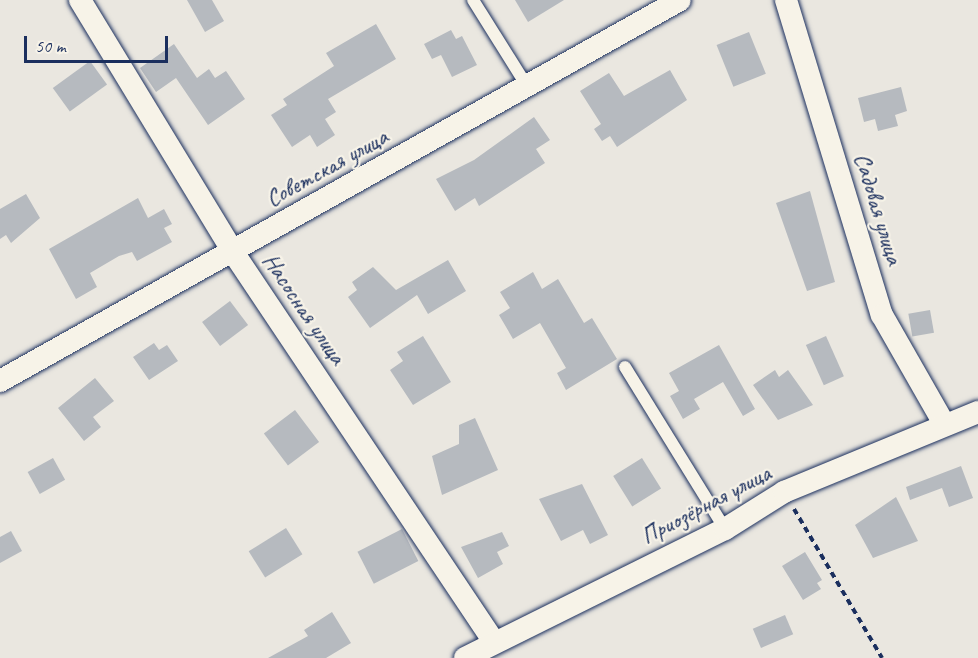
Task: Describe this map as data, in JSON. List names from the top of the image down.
{
  "streets": {
    "street": [
      "Советская улица",
      "Садовая улица",
      "Насосная улица",
      "Приозёрная улица"
    ]
  },
  "crossings": [
    ["Советская улица", "Насосная улица"],
    ["Садовая улица", "Приозёрная улица"],
    ["Насосная улица", "Приозёрная улица"]
  ],
  "scale_bar": "50 m"
}
